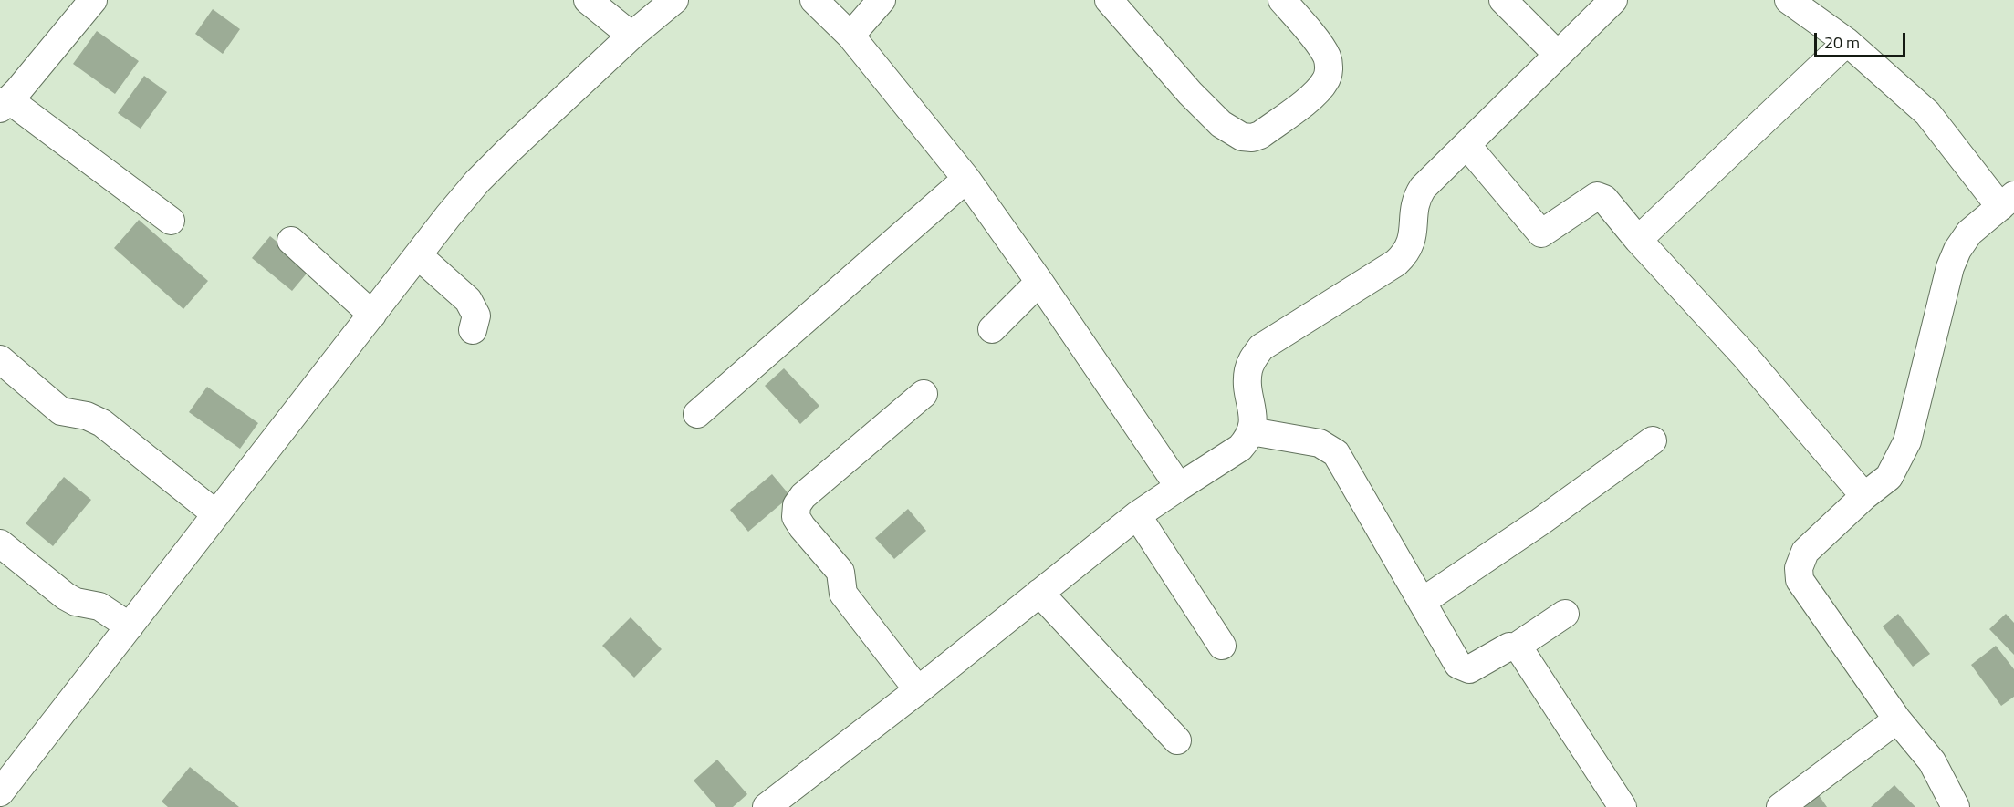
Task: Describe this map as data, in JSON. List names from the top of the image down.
{
  "scale_bar": "20 m"
}
